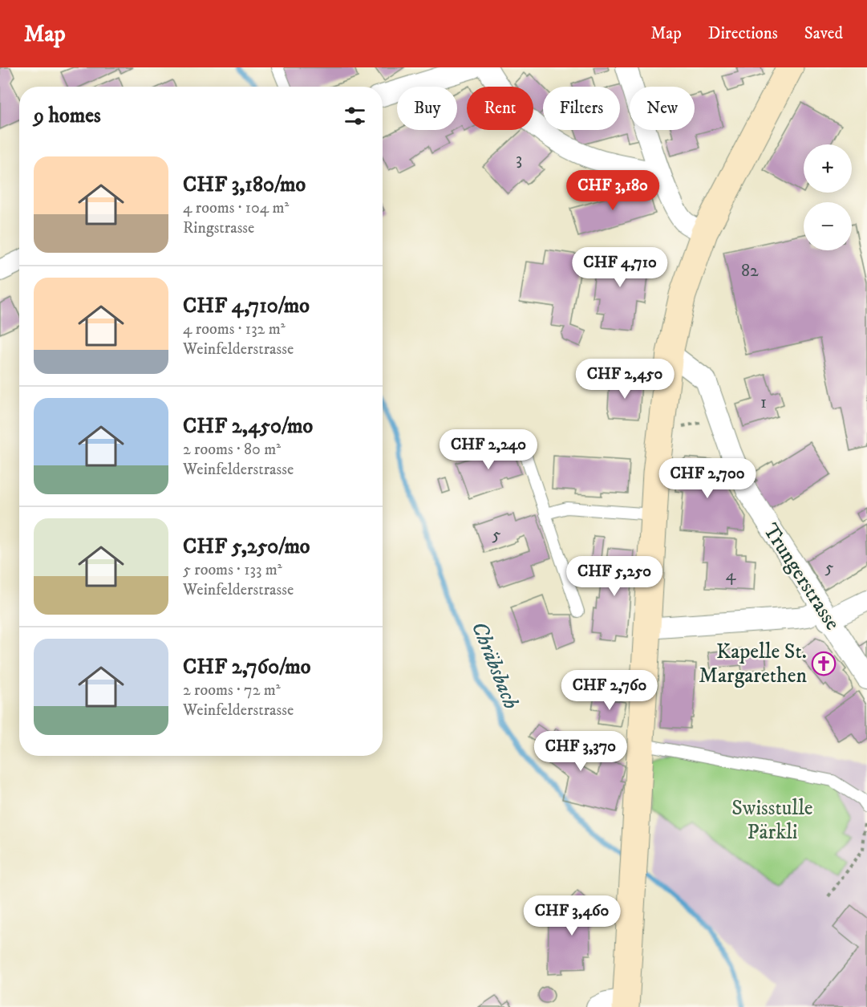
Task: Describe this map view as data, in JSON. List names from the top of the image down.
{
  "streets": {
    "street": ["Trungerstrasse"]
  },
  "water": ["Chräbsbach"],
  "parks": ["Swisstulle Pärkli"],
  "places": {
    "church": ["Kapelle St. Margarethen"]
  },
  "house_numbers": [
    "3",
    "82",
    "1",
    "5",
    "5",
    "4"
  ],
  "page": {
    "header": "Map",
    "nav": ["Map", "Directions", "Saved"],
    "chip": [
      "Buy",
      "Rent",
      "Filters",
      "New"
    ],
    "heading": "9 homes",
    "map_buttons": ["+", "−"],
    "list": [
      {
        "name": "CHF 3,180/mo",
        "note": "4 rooms · 104 m² · Ringstrasse"
      },
      {
        "name": "CHF 4,710/mo",
        "note": "4 rooms · 132 m² · Weinfelderstrasse"
      },
      {
        "name": "CHF 2,450/mo",
        "note": "2 rooms · 80 m² · Weinfelderstrasse"
      },
      {
        "name": "CHF 5,250/mo",
        "note": "5 rooms · 133 m² · Weinfelderstrasse"
      },
      {
        "name": "CHF 2,760/mo",
        "note": "2 rooms · 72 m² · Weinfelderstrasse"
      }
    ],
    "price": [
      "CHF 3,180",
      "CHF 4,710",
      "CHF 2,450",
      "CHF 2,240",
      "CHF 2,700",
      "CHF 5,250",
      "CHF 2,760",
      "CHF 3,370",
      "CHF 3,460"
    ]
  }
}
